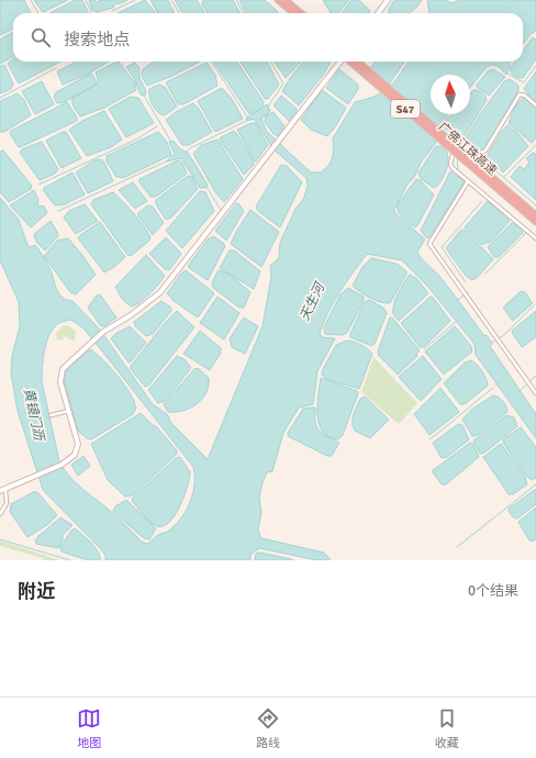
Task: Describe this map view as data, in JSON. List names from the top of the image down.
{
  "streets": {
    "highway": ["S47", "广佛江珠高速"]
  },
  "water": ["天生河", "黄镜门沥"],
  "north": "top",
  "page": {
    "search": "搜索地点",
    "heading": ["附近", "0个结果"],
    "nav": ["地图", "路线", "收藏"]
  }
}
